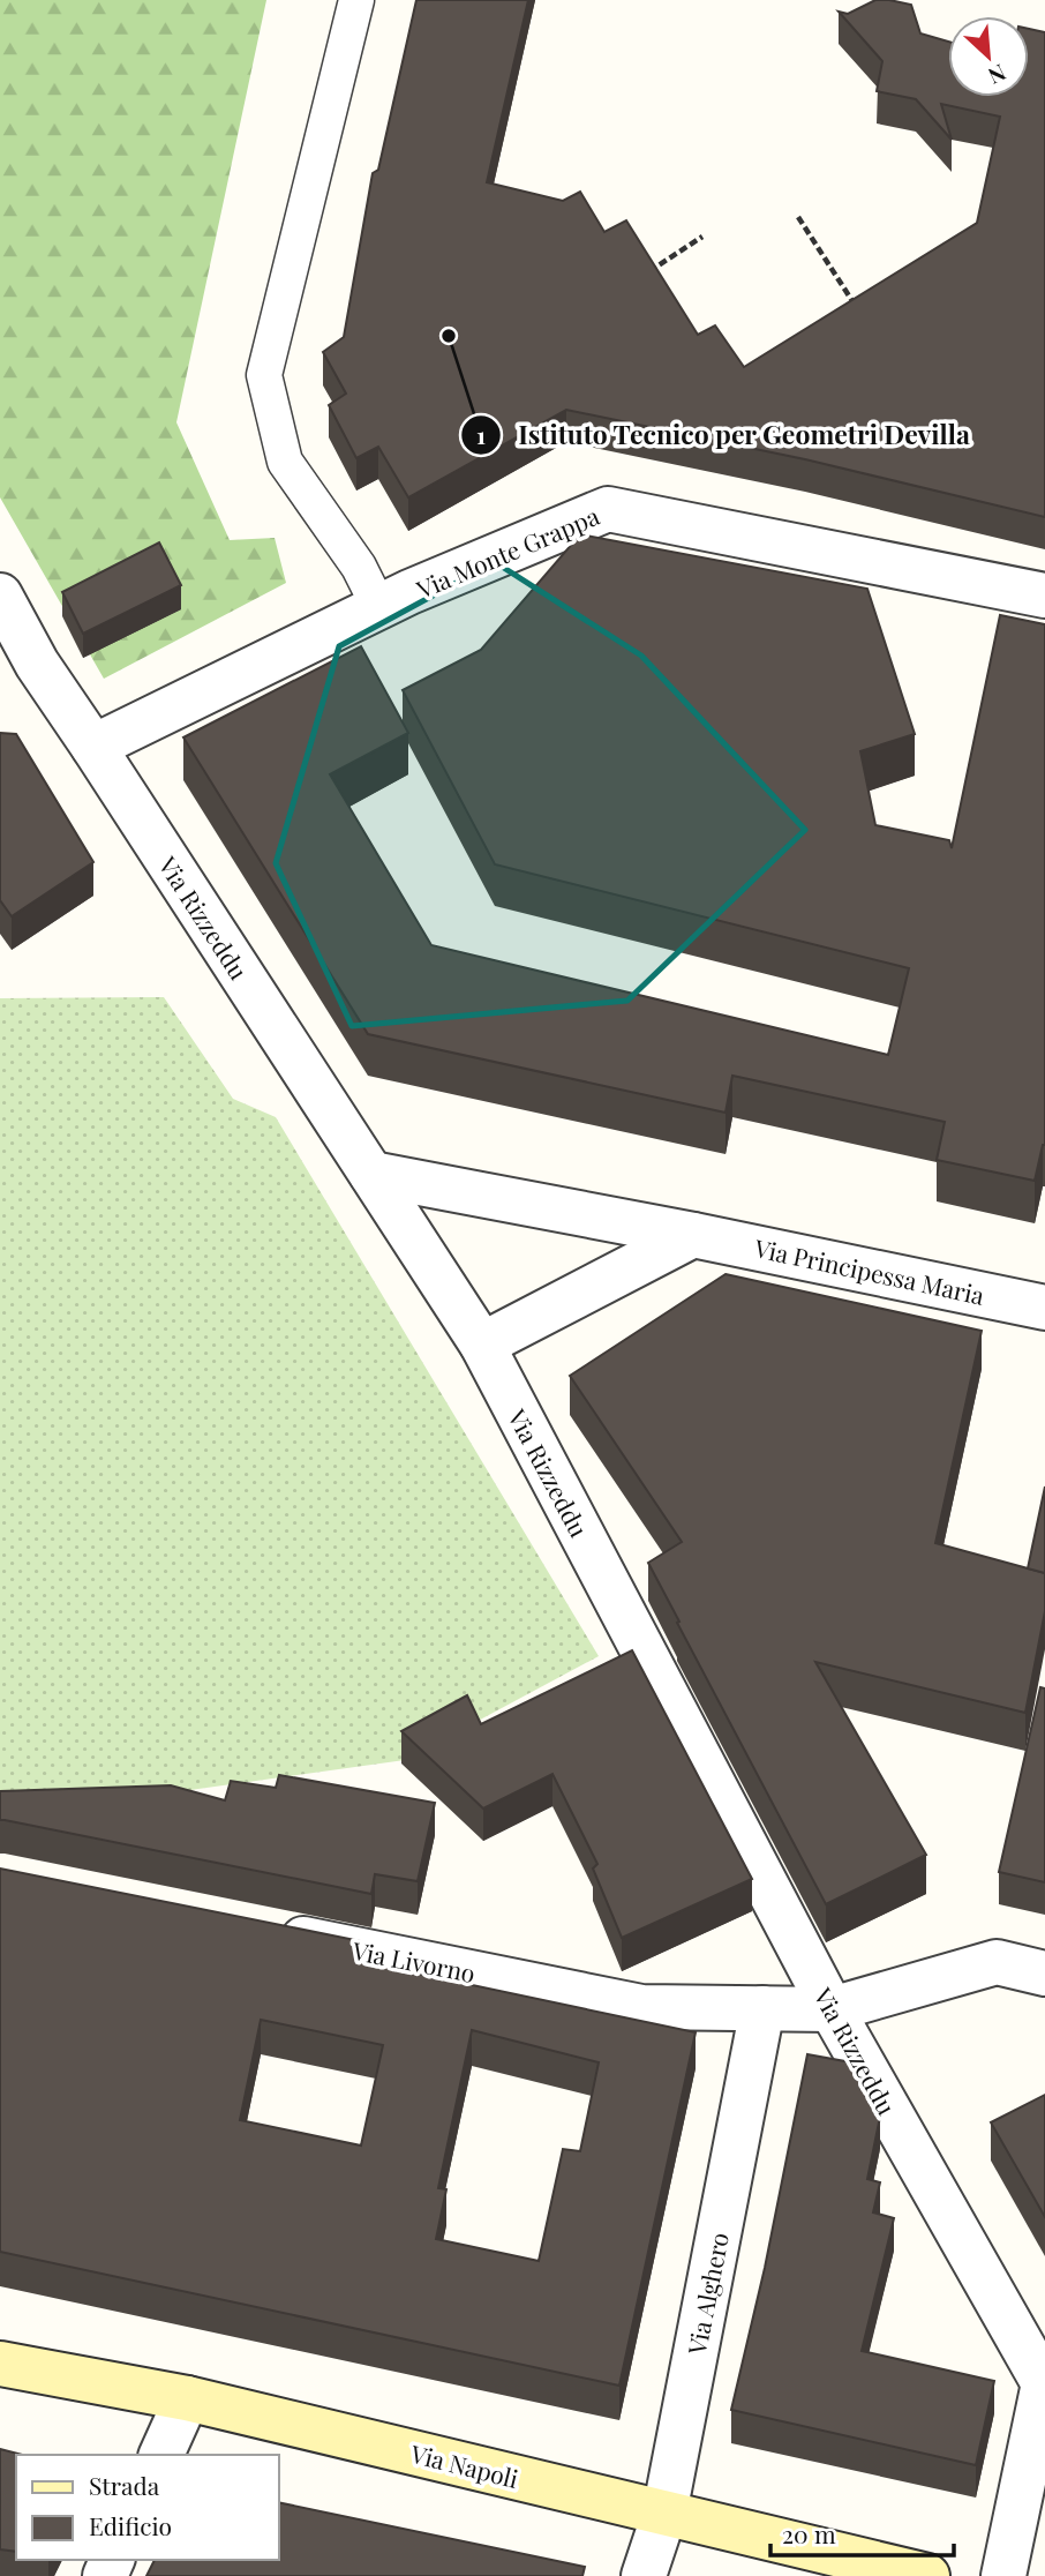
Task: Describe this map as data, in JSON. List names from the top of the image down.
{
  "streets": {
    "main road": ["Via Napoli"],
    "street": [
      "Via Monte Grappa",
      "Via Rizzeddu",
      "Via Principessa Maria",
      "Via Livorno",
      "Via Alghero"
    ]
  },
  "crossings": [
    ["Via Monte Grappa", "Via Rizzeddu"],
    ["Via Rizzeddu", "Via Principessa Maria"],
    ["Via Rizzeddu", "Via Livorno"],
    ["Via Livorno", "Via Alghero"],
    ["Via Alghero", "Via Napoli"]
  ],
  "places": ["Istituto Tecnico per Geometri Devilla"],
  "legend": ["Strada", "Edificio"],
  "scale_bar": "20 m",
  "north": "bottom right"
}
